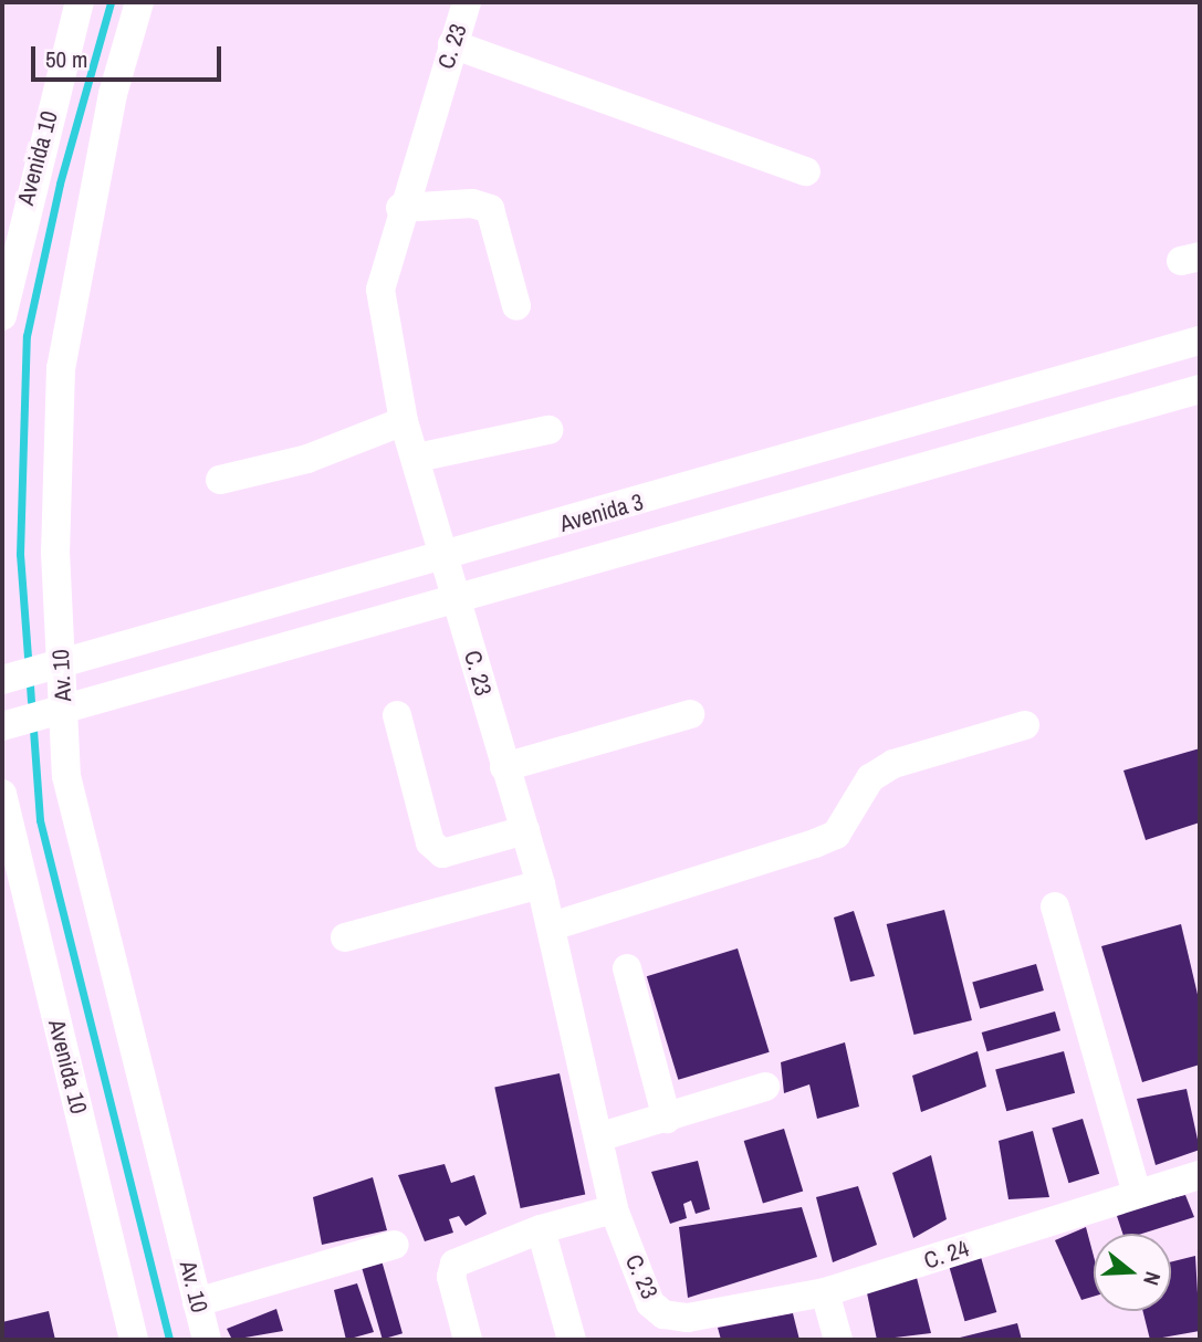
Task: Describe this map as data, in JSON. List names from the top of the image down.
{
  "streets": {
    "street": [
      "C. 23",
      "Avenida 10",
      "Avenida 3",
      "Av. 10",
      "C. 24"
    ]
  },
  "crossings": [
    ["C. 23", "Avenida 3"],
    ["C. 23", "C. 24"],
    ["Avenida 3", "Av. 10"]
  ],
  "scale_bar": "50 m",
  "north": "right"
}
